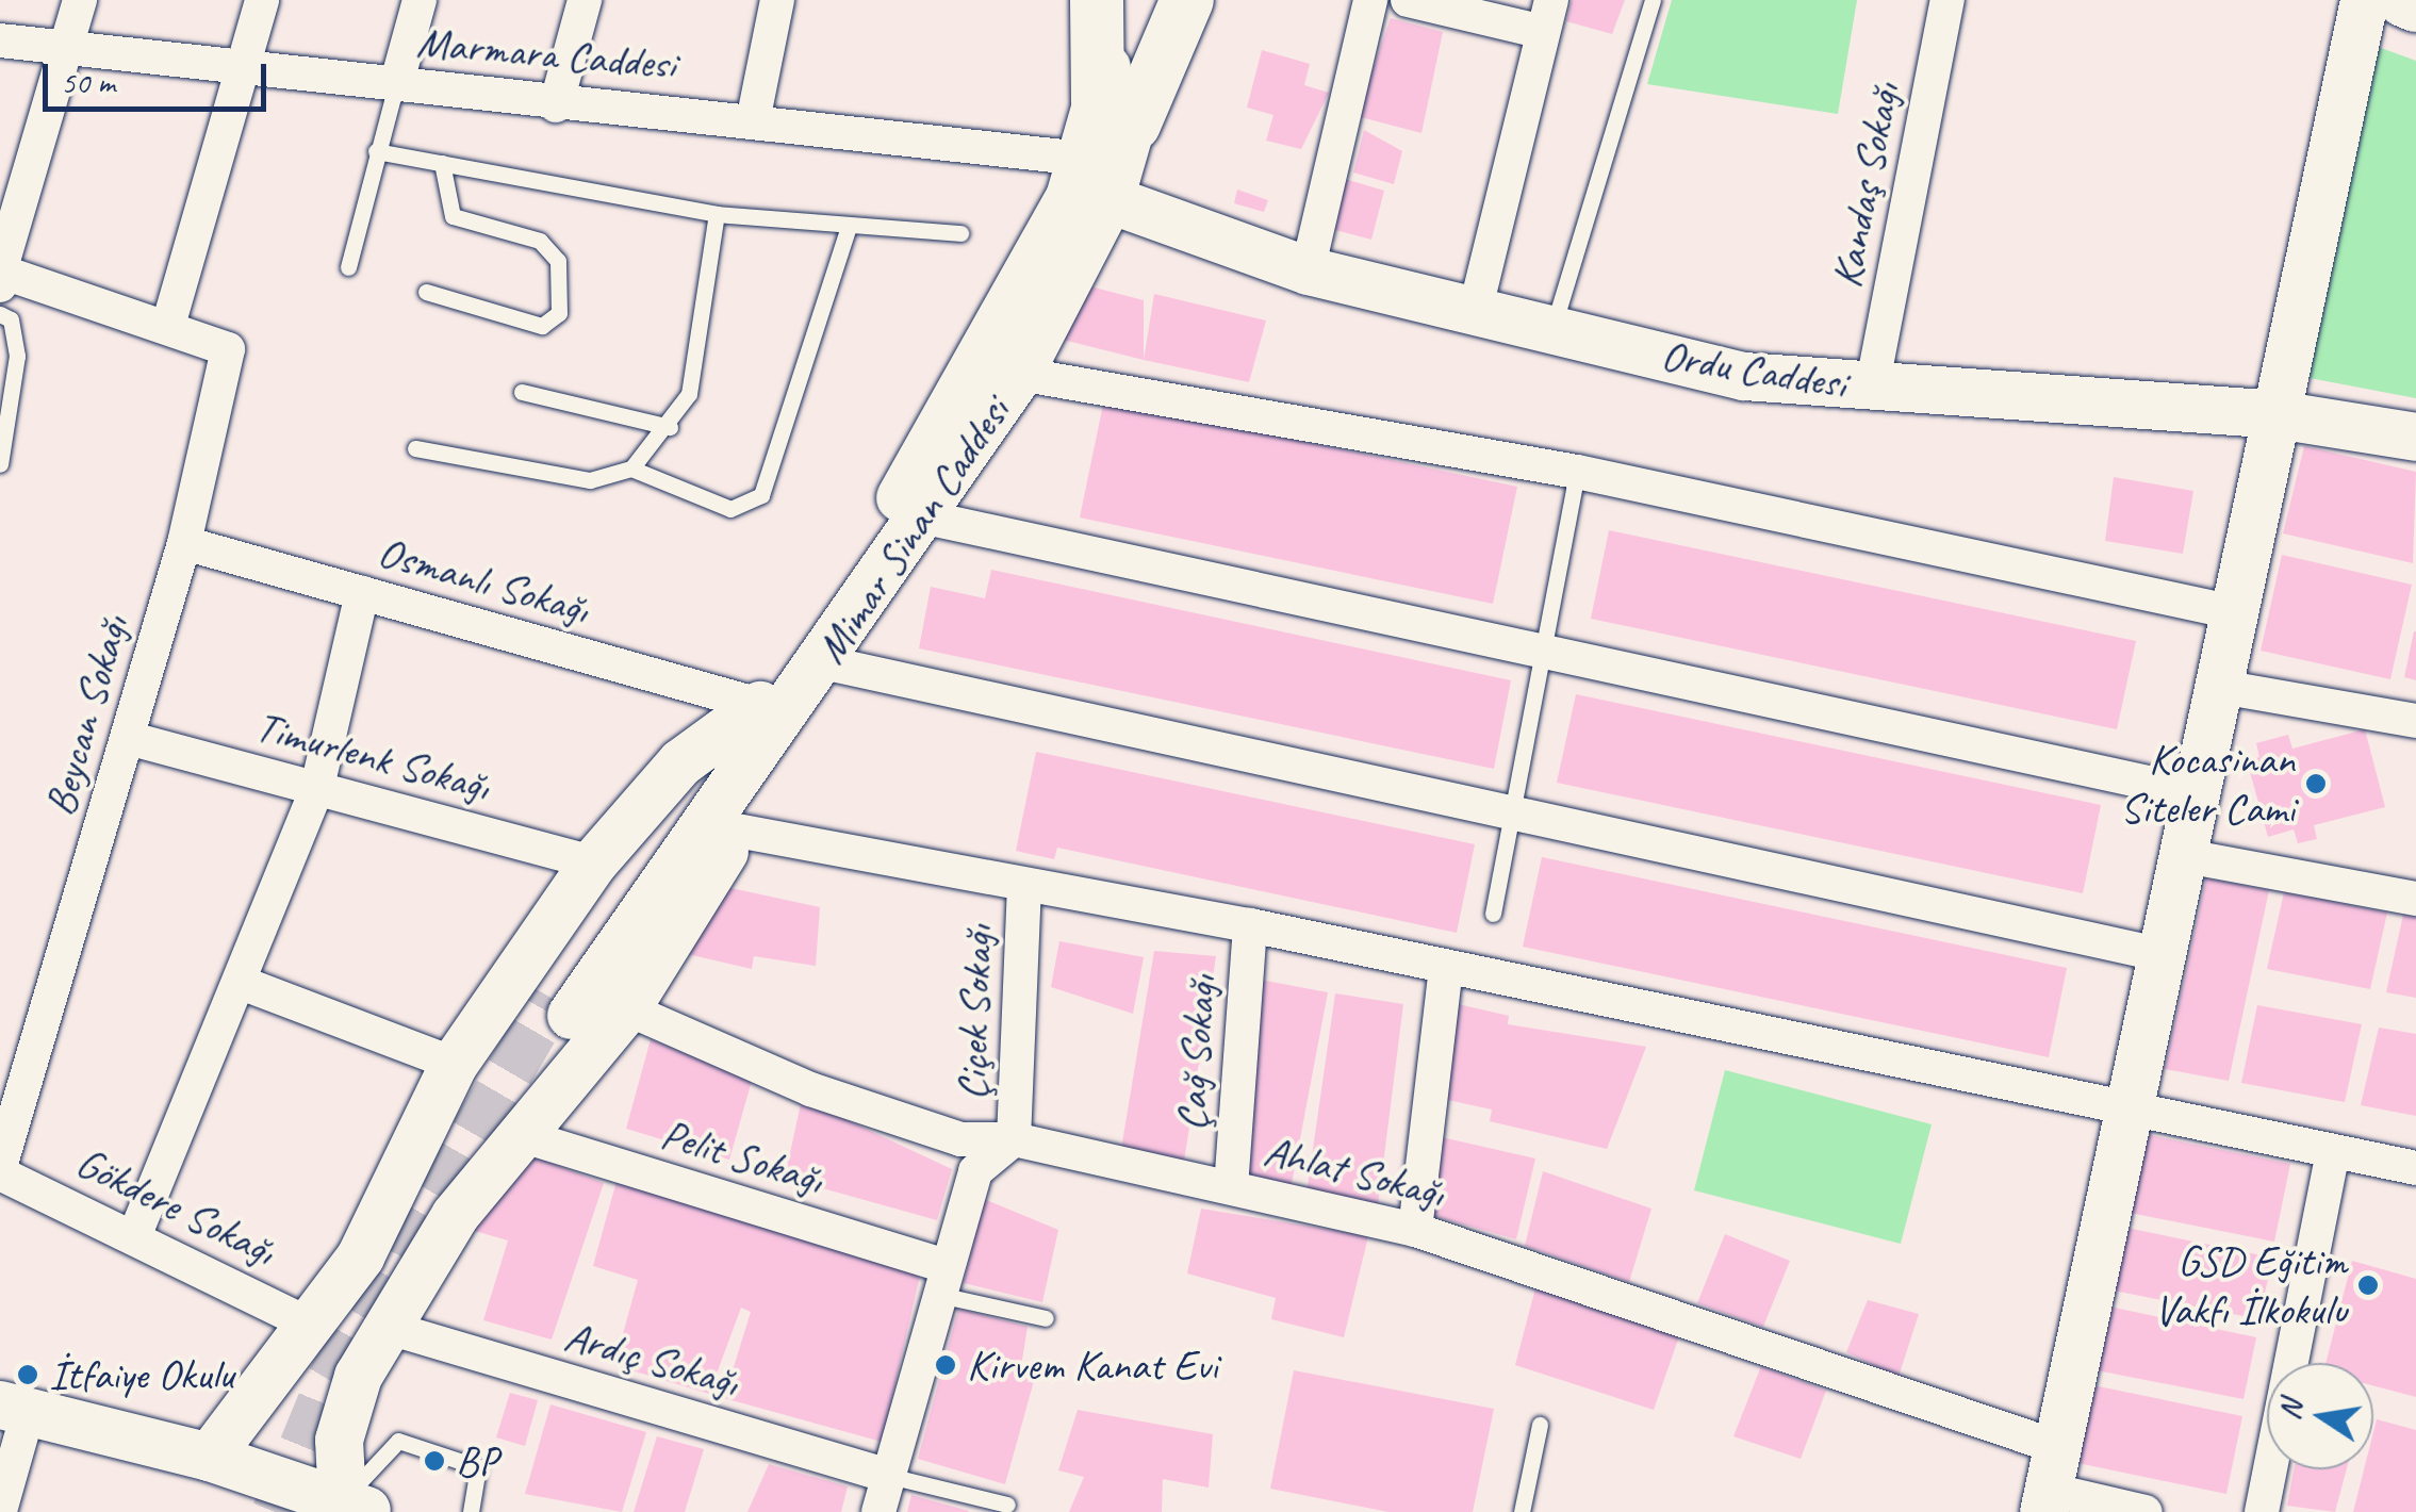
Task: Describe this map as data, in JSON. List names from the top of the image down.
{
  "streets": {
    "main road": ["Ordu Caddesi", "Mimar Sinan Caddesi"],
    "street": [
      "Marmara Caddesi",
      "Kandaş Sokağı",
      "Osmanlı Sokağı",
      "Beycan Sokağı",
      "Timurlenk Sokağı",
      "Çiçek Sokağı",
      "Çağ Sokağı",
      "Pelit Sokağı",
      "Ahlat Sokağı",
      "Gökdere Sokağı",
      "Ardıç Sokağı"
    ]
  },
  "crossings": [
    ["Marmara Caddesi", "Mimar Sinan Caddesi"],
    ["Kandaş Sokağı", "Ordu Caddesi"],
    ["Ordu Caddesi", "Mimar Sinan Caddesi"],
    ["Mimar Sinan Caddesi", "Osmanlı Sokağı"],
    ["Osmanlı Sokağı", "Beycan Sokağı"],
    ["Beycan Sokağı", "Timurlenk Sokağı"],
    ["Beycan Sokağı", "Gökdere Sokağı"],
    ["Çiçek Sokağı", "Ahlat Sokağı"],
    ["Çağ Sokağı", "Ahlat Sokağı"]
  ],
  "places": [
    "Kocasinan Siteler Cami",
    "GSD Eğitim Vakfı İlkokulu",
    "Kirvem Kanat Evi",
    "İtfaiye Okulu",
    "BP"
  ],
  "scale_bar": "50 m",
  "north": "left"
}
